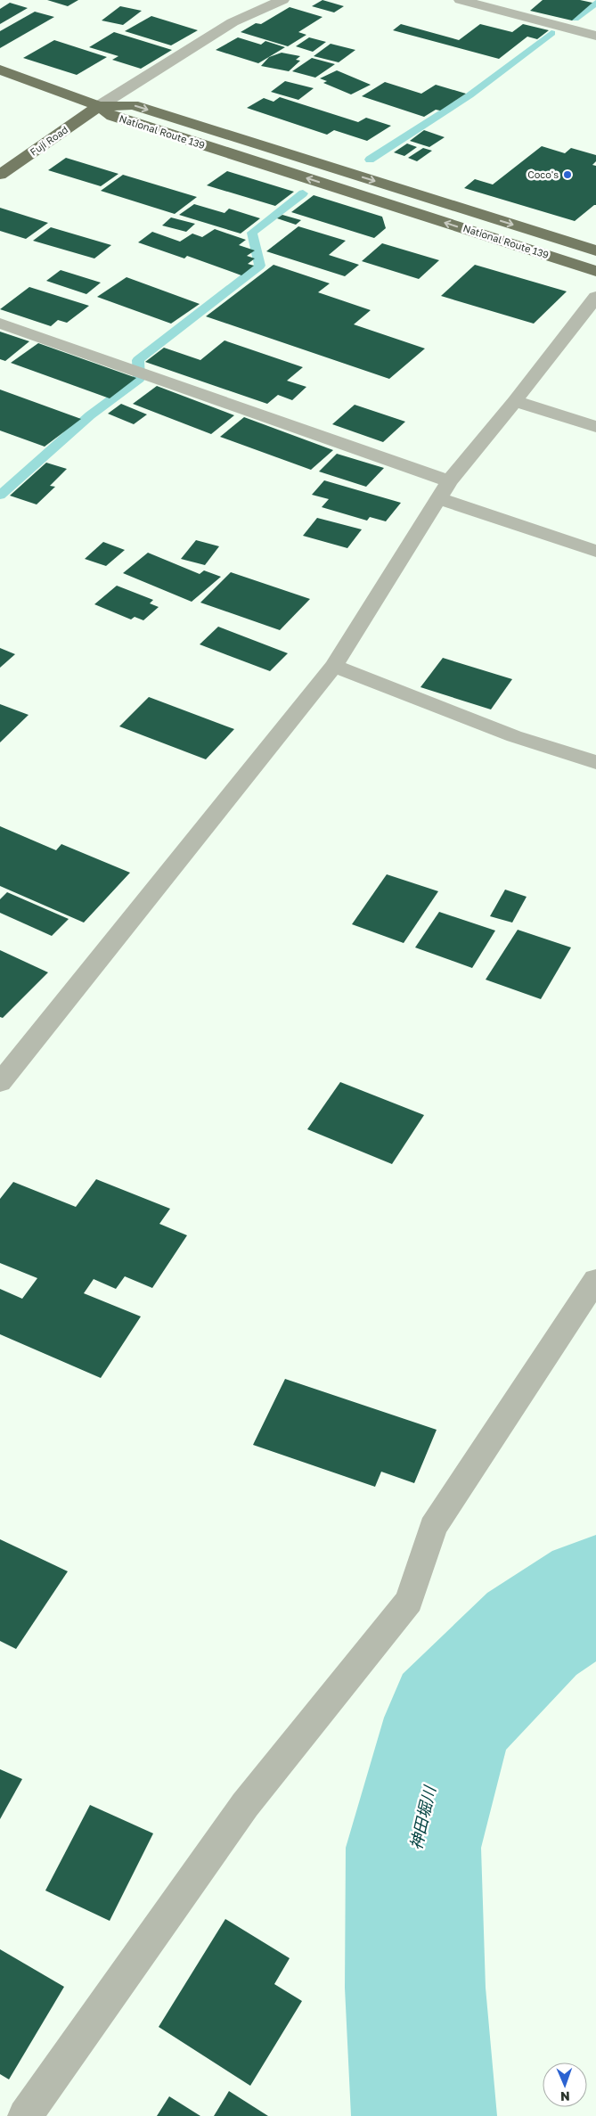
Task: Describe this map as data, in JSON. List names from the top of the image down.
{
  "streets": {
    "highway": ["National Route 139", "Fuji Road"]
  },
  "crossings": [
    ["National Route 139", "Fuji Road"]
  ],
  "water": ["神田堀川"],
  "places": ["Coco's"],
  "north": "bottom"
}
